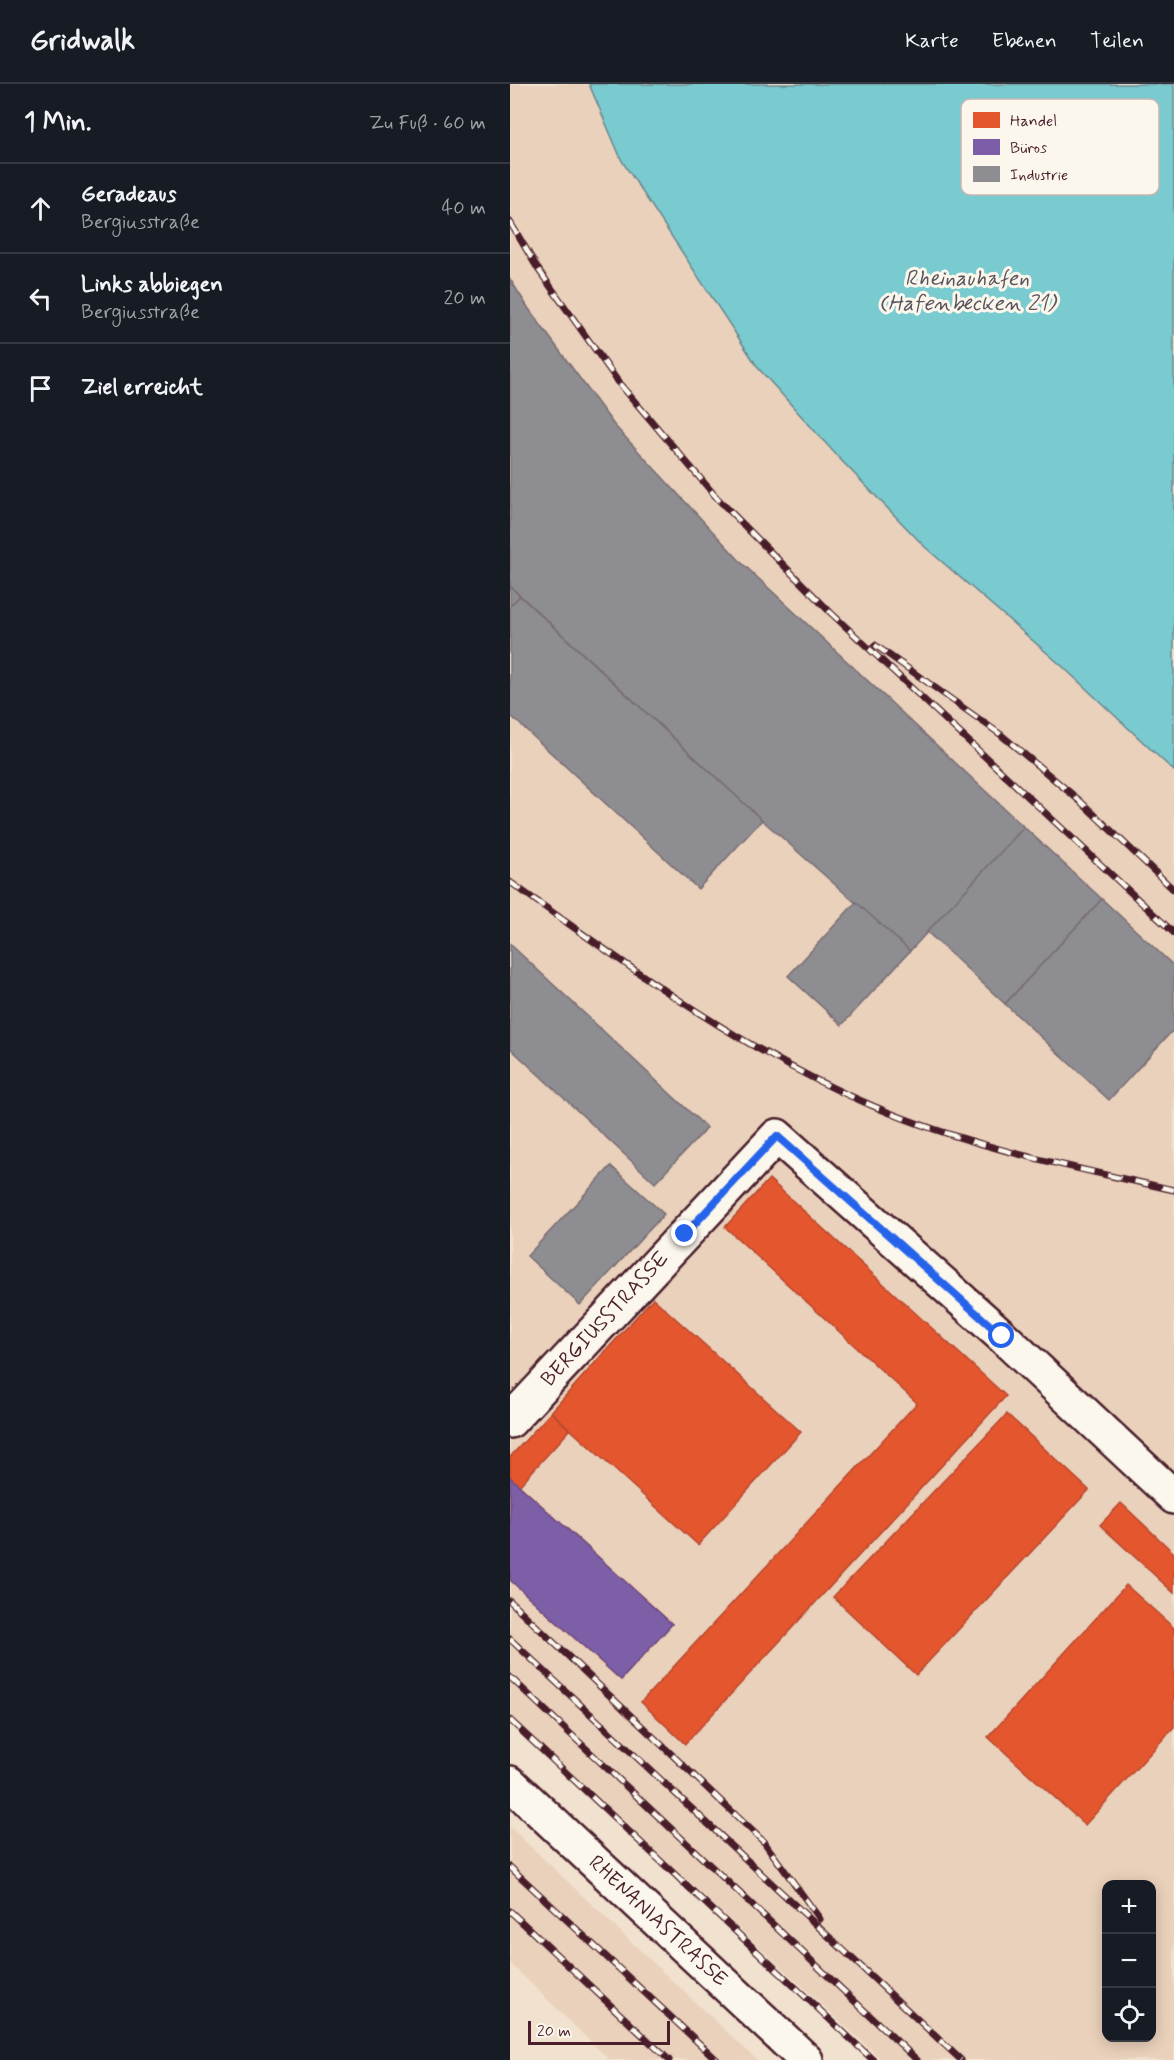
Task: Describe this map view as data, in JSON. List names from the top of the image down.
{
  "streets": {
    "street": ["BERGIUSSTRASSE", "RHENANIASTRASSE"]
  },
  "water": ["Rheinauhafen (Hafenbecken 21)"],
  "legend": ["Handel", "Büros", "Industrie"],
  "scale_bar": "20 m",
  "page": {
    "header": "Gridwalk",
    "nav": ["Karte", "Ebenen", "Teilen"],
    "heading": ["1 Min.", "Zu Fuß · 60 m"],
    "list": [
      ["Geradeaus", "Bergiusstraße", "40 m"],
      ["Links abbiegen", "Bergiusstraße", "20 m"],
      "Ziel erreicht"
    ],
    "map_buttons": ["+", "−"],
    "scale": "20 m"
  }
}
